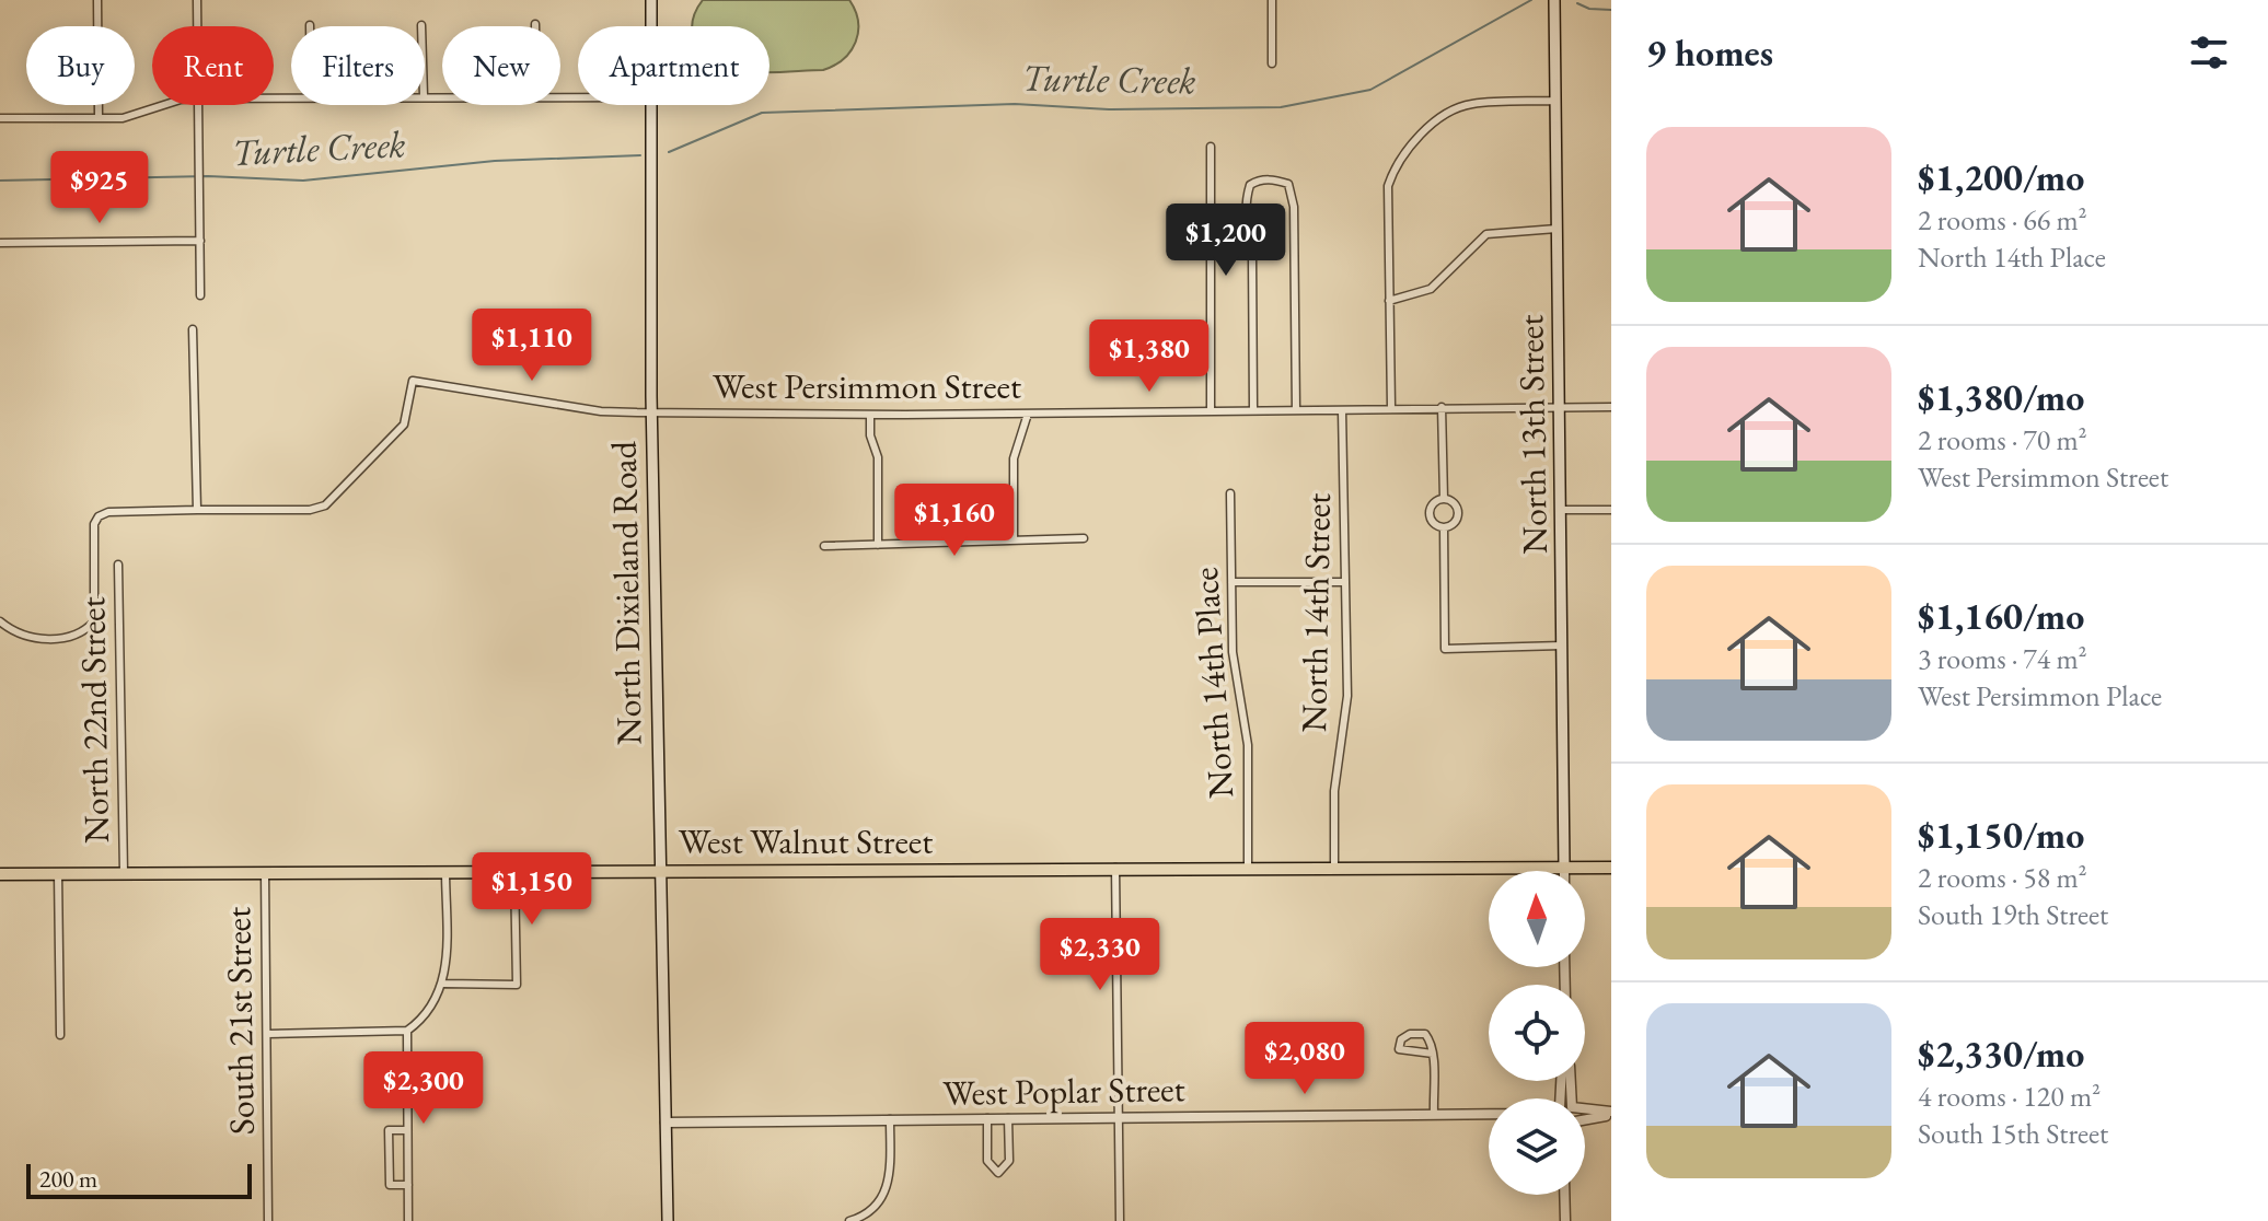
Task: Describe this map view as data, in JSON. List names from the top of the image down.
{
  "streets": {
    "main road": ["North 13th Street", "North Dixieland Road", "West Walnut Street"],
    "street": [
      "West Persimmon Street",
      "North 14th Street",
      "North 14th Place",
      "North 22nd Street",
      "South 21st Street",
      "West Poplar Street"
    ]
  },
  "crossings": [
    ["West Persimmon Street", "North 13th Street"],
    ["West Persimmon Street", "North Dixieland Road"],
    ["West Persimmon Street", "North 14th Street"],
    ["West Persimmon Street", "North 22nd Street"],
    ["North 13th Street", "West Walnut Street"],
    ["North Dixieland Road", "West Walnut Street"],
    ["North Dixieland Road", "West Poplar Street"],
    ["North 14th Street", "West Walnut Street"],
    ["North 14th Place", "West Walnut Street"],
    ["North 22nd Street", "West Walnut Street"],
    ["West Walnut Street", "South 21st Street"]
  ],
  "water": ["Turtle Creek"],
  "scale_bar": "200 m",
  "north": "top",
  "page": {
    "heading": "9 homes",
    "chip": [
      "Buy",
      "Rent",
      "Filters",
      "New",
      "Apartment"
    ],
    "list": [
      {
        "name": "$1,200/mo",
        "note": "2 rooms · 66 m² · North 14th Place"
      },
      {
        "name": "$1,380/mo",
        "note": "2 rooms · 70 m² · West Persimmon Street"
      },
      {
        "name": "$1,160/mo",
        "note": "3 rooms · 74 m² · West Persimmon Place"
      },
      {
        "name": "$1,150/mo",
        "note": "2 rooms · 58 m² · South 19th Street"
      },
      {
        "name": "$2,330/mo",
        "note": "4 rooms · 120 m² · South 15th Street"
      }
    ],
    "price": [
      "$925",
      "$1,200",
      "$1,110",
      "$1,380",
      "$1,160",
      "$1,150",
      "$2,330",
      "$2,080",
      "$2,300"
    ],
    "scale": "200 m"
  }
}
